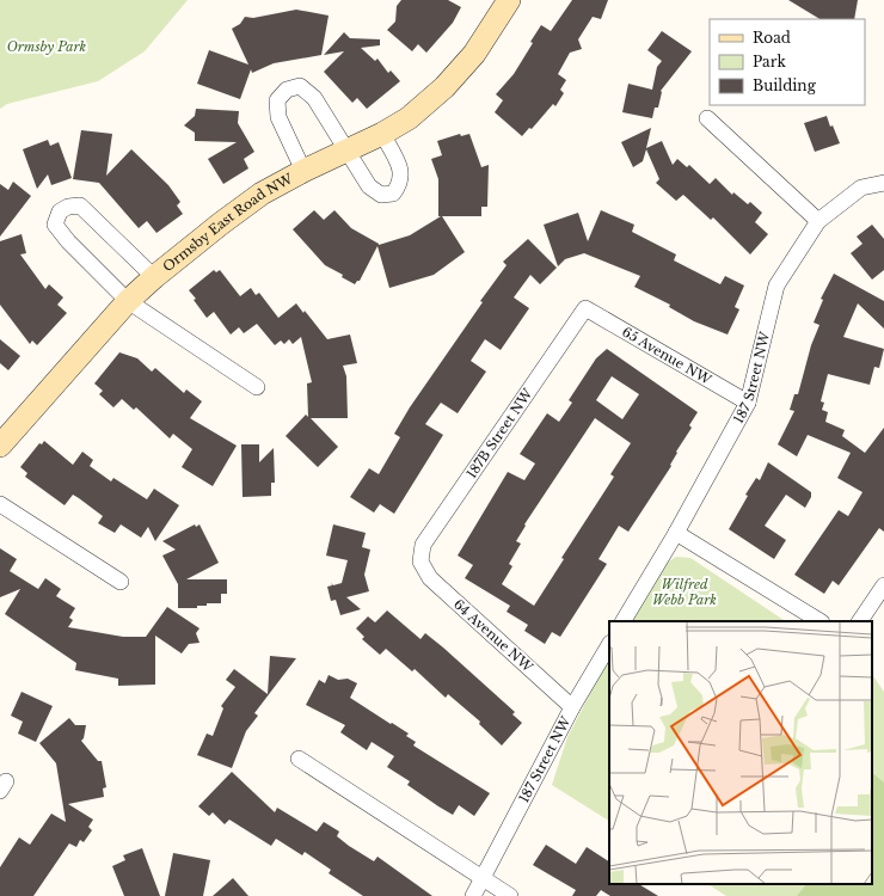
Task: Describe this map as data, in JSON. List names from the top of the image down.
{
  "streets": {
    "street": [
      "Ormsby East Road NW",
      "65 Avenue NW",
      "187 Street NW",
      "187B Street NW",
      "64 Avenue NW"
    ]
  },
  "crossings": [
    ["65 Avenue NW", "187 Street NW"],
    ["65 Avenue NW", "187B Street NW"],
    ["187 Street NW", "64 Avenue NW"],
    ["187B Street NW", "64 Avenue NW"]
  ],
  "parks": ["Ormsby Park", "Wilfred Webb Park"],
  "legend": ["Road", "Park", "Building"]
}
